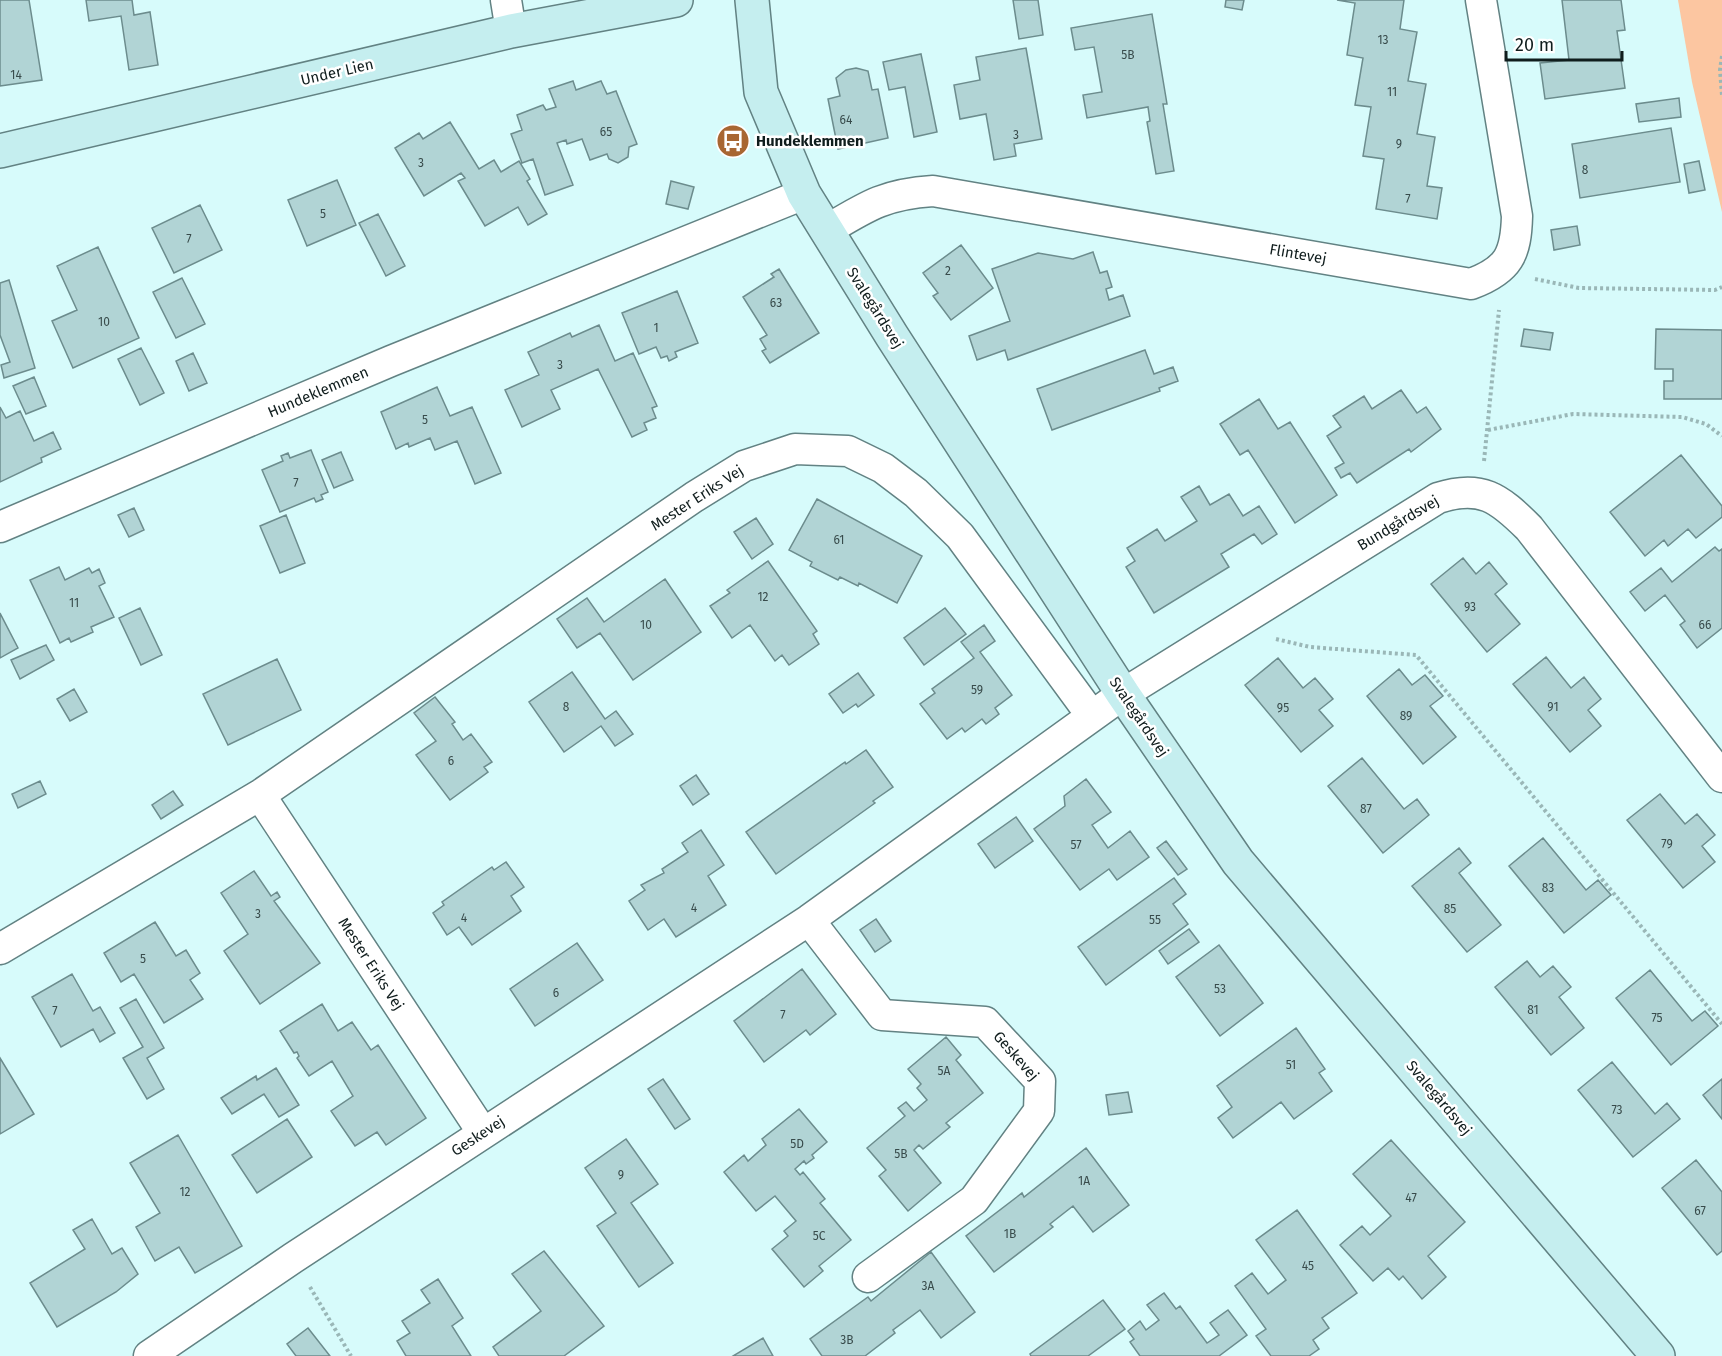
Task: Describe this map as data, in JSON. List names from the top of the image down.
{
  "streets": {
    "street": [
      "Under Lien",
      "Flintevej",
      "Svalegårdsvej",
      "Hundeklemmen",
      "Mester Eriks Vej",
      "Bundgårdsvej",
      "Geskevej"
    ]
  },
  "crossings": [
    ["Flintevej", "Svalegårdsvej"],
    ["Svalegårdsvej", "Hundeklemmen"],
    ["Svalegårdsvej", "Bundgårdsvej"],
    ["Svalegårdsvej", "Geskevej"],
    ["Mester Eriks Vej", "Geskevej"],
    ["Bundgårdsvej", "Geskevej"]
  ],
  "places": {
    "bus stop": ["Hundeklemmen"]
  },
  "house_numbers": [
    "13",
    "5B",
    "14",
    "11",
    "64",
    "65",
    "3",
    "9",
    "3",
    "8",
    "7",
    "5",
    "7",
    "2",
    "63",
    "10",
    "1",
    "3",
    "5",
    "7",
    "61",
    "12",
    "11",
    "93",
    "10",
    "66",
    "59",
    "8",
    "91",
    "95",
    "89",
    "6",
    "87",
    "79",
    "57",
    "83",
    "4",
    "85",
    "3",
    "4",
    "55",
    "5",
    "53",
    "6",
    "81",
    "7",
    "7",
    "75",
    "51",
    "5A",
    "73",
    "5D",
    "5B",
    "9",
    "1A",
    "12",
    "47",
    "67",
    "1B",
    "5C",
    "45",
    "3A",
    "3B"
  ],
  "scale_bar": "20 m"
}
